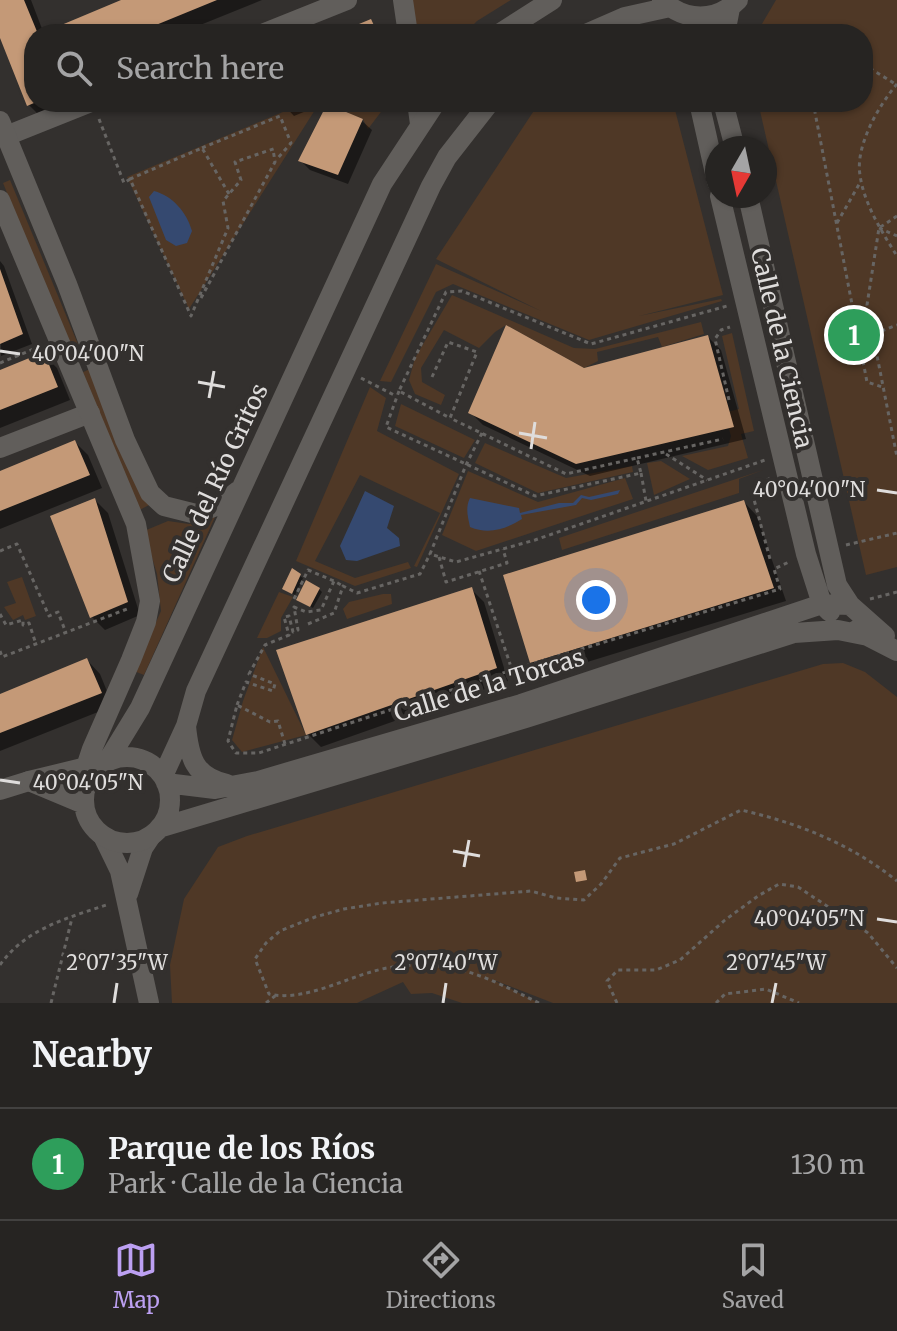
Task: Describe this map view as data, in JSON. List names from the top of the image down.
{
  "streets": {
    "street": ["Calle de la Ciencia", "Calle del Río Gritos", "Calle de la Torcas"]
  },
  "crossings": [
    ["Calle de la Ciencia", "Calle de la Torcas"],
    ["Calle del Río Gritos", "Calle de la Torcas"]
  ],
  "north": "bottom",
  "page": {
    "search": "Search here",
    "pins": "1",
    "heading": "Nearby",
    "list": [
      {
        "mark": "1",
        "name": "Parque de los Ríos",
        "note": "Park · Calle de la Ciencia",
        "value": "130 m"
      }
    ],
    "nav": ["Map", "Directions", "Saved"]
  },
  "coordinates": [
    "40°04'00\"N",
    "40°04'05\"N",
    "2°07'35\"W",
    "2°07'40\"W",
    "2°07'45\"W"
  ]
}
